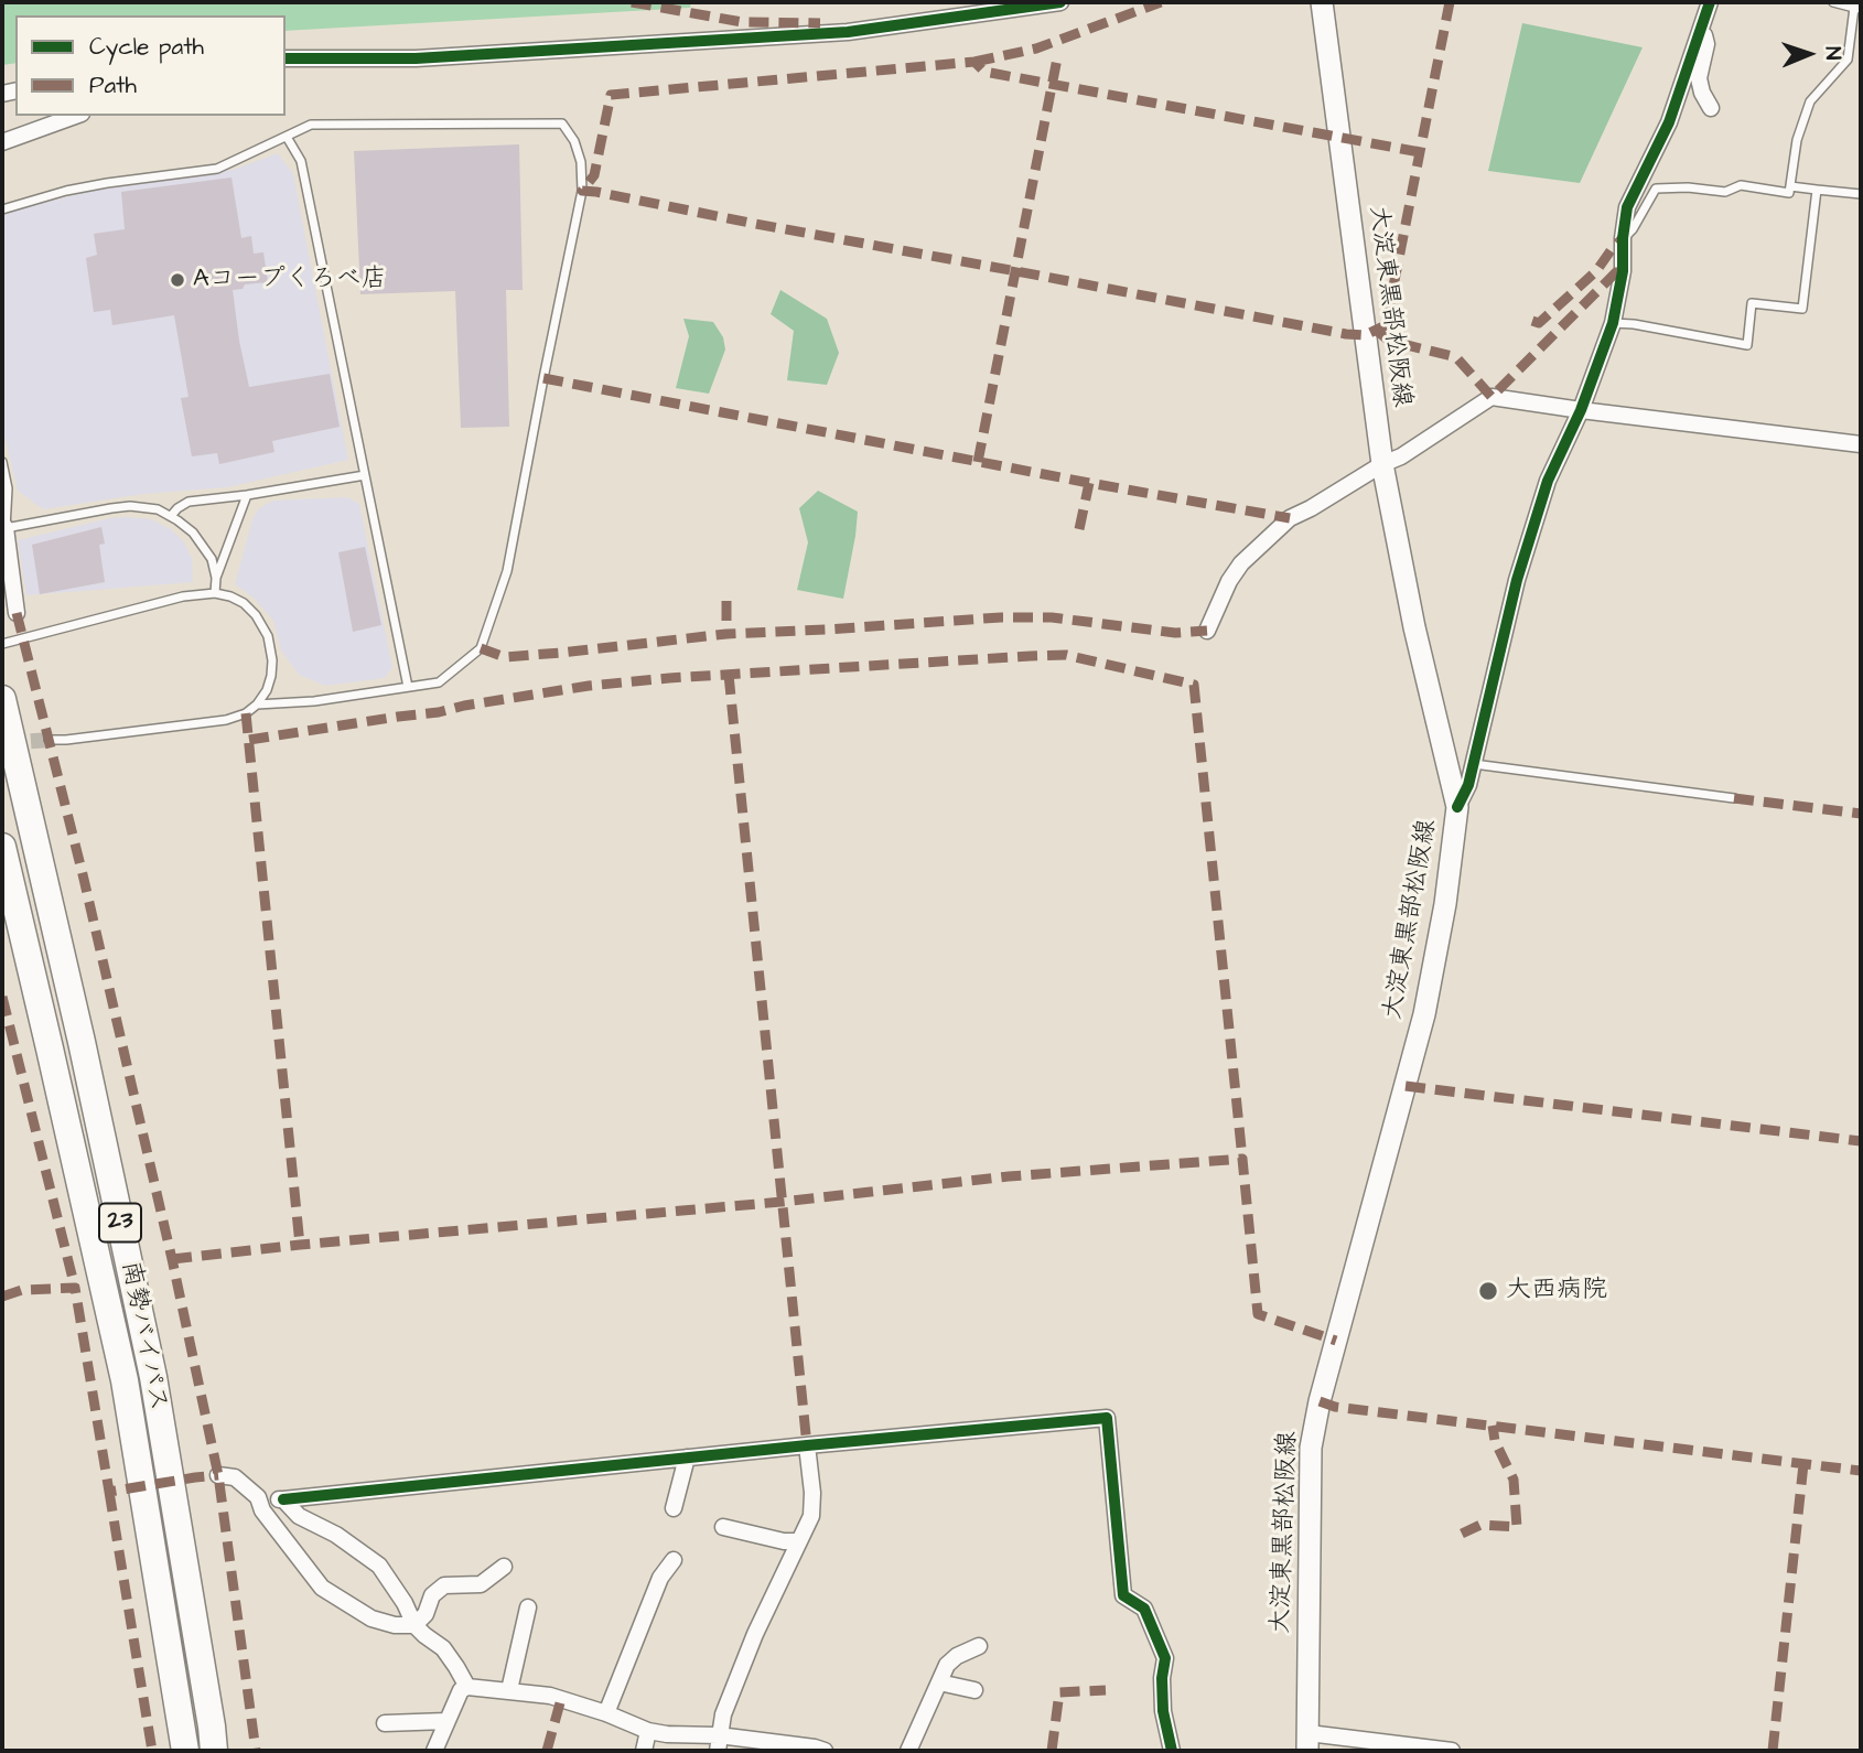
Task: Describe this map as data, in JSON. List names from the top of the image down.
{
  "streets": {
    "highway": ["23", "南勢バイパス"],
    "main road": ["大淀東黒部松阪線"]
  },
  "places": ["Aコープくろべ店", "大西病院"],
  "legend": ["Cycle path", "Path"],
  "north": "right"
}
